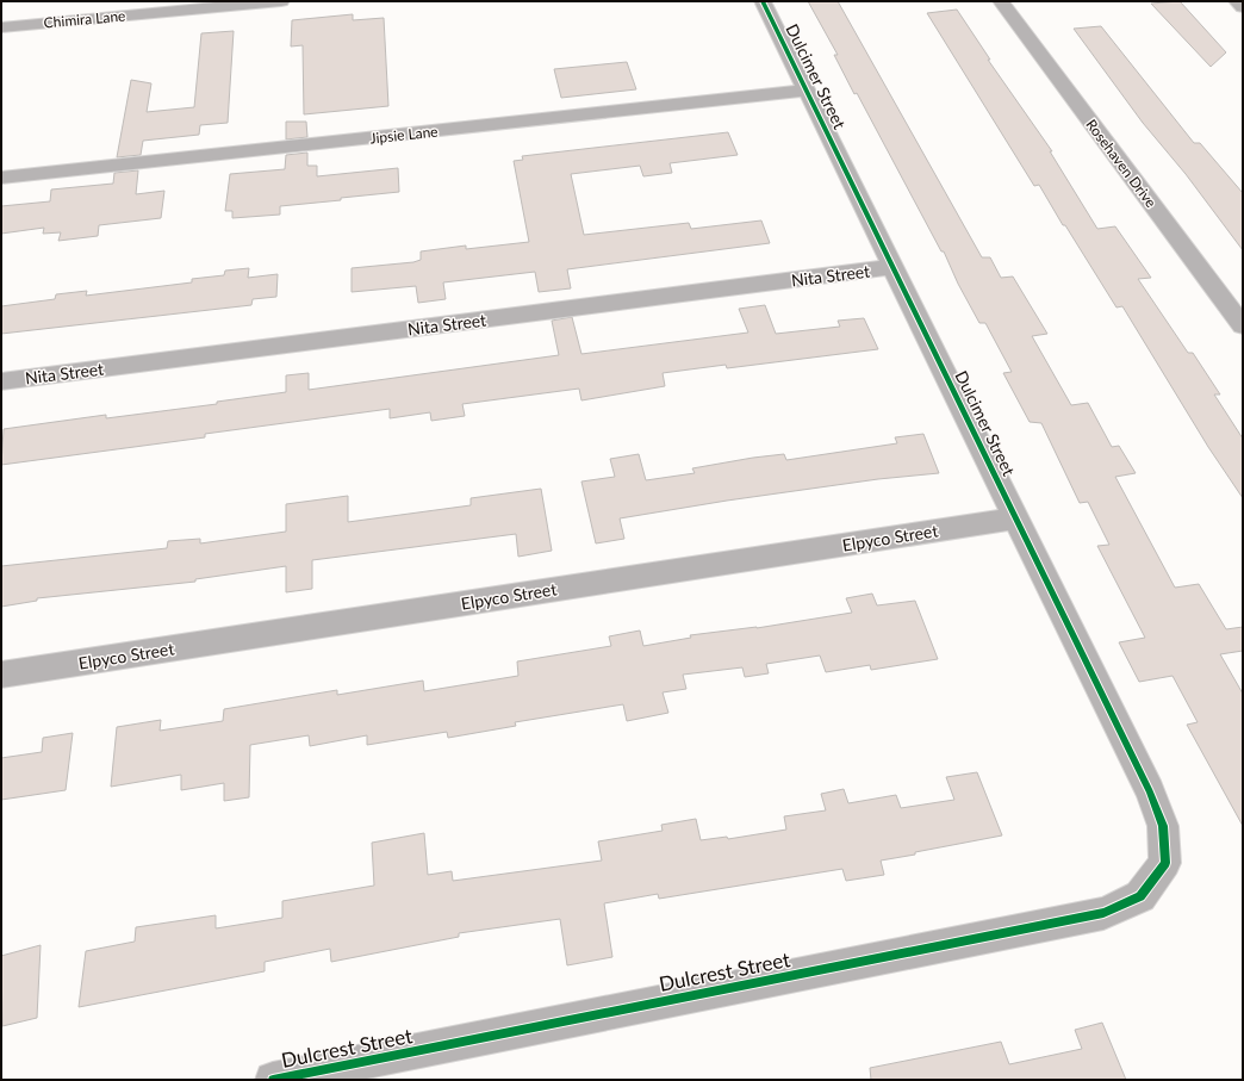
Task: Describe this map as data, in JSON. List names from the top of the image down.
{
  "streets": {
    "street": [
      "Chimira Lane",
      "Dulcimer Street",
      "Jipsie Lane",
      "Rosehaven Drive",
      "Nita Street",
      "Elpyco Street",
      "Dulcrest Street"
    ]
  },
  "crossings": [
    ["Dulcimer Street", "Jipsie Lane"],
    ["Dulcimer Street", "Nita Street"],
    ["Dulcimer Street", "Elpyco Street"],
    ["Dulcimer Street", "Dulcrest Street"]
  ]
}
